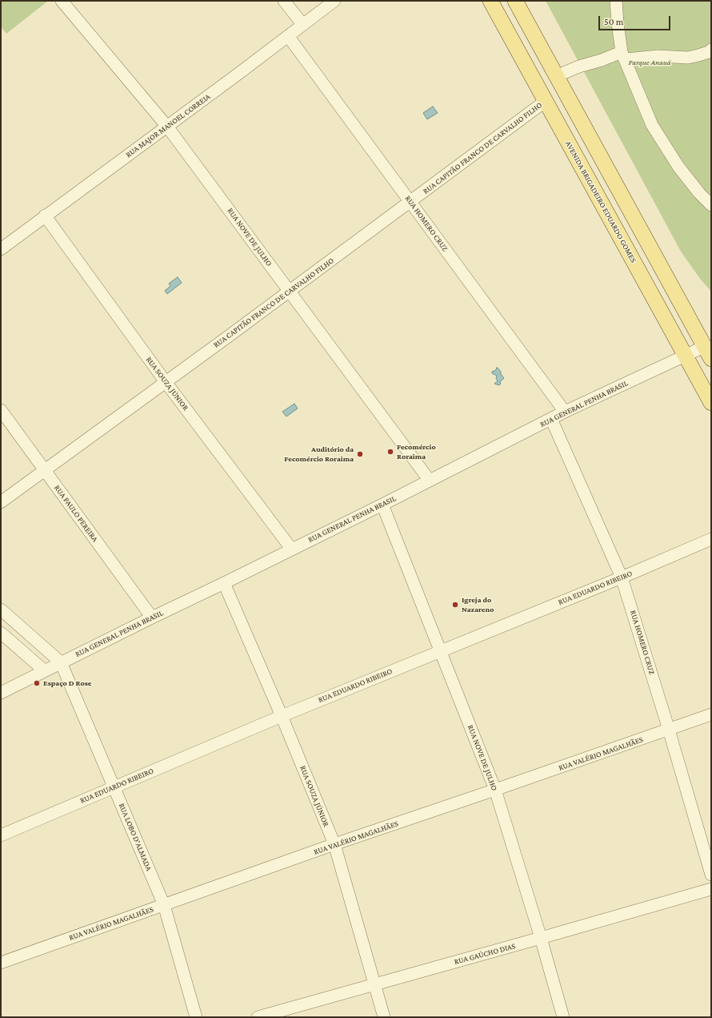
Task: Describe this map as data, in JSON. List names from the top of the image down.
{
  "streets": {
    "main road": ["AVENIDA BRIGADEIRO EDUARDO GOMES"],
    "street": [
      "RUA MAJOR MANOEL CORREIA",
      "RUA CAPITÃO FRANCO DE CARVALHO FILHO",
      "RUA HOMERO CRUZ",
      "RUA NOVE DE JULHO",
      "RUA SOUZA JÚNIOR",
      "RUA GENERAL PENHA BRASIL",
      "RUA PAULO PEREIRA",
      "RUA EDUARDO RIBEIRO",
      "RUA VALÉRIO MAGALHÃES",
      "RUA LOBO D'ALMADA",
      "RUA GAÚCHO DIAS"
    ]
  },
  "crossings": [
    ["RUA MAJOR MANOEL CORREIA", "RUA HOMERO CRUZ"],
    ["RUA MAJOR MANOEL CORREIA", "RUA NOVE DE JULHO"],
    ["RUA MAJOR MANOEL CORREIA", "RUA SOUZA JÚNIOR"],
    ["RUA CAPITÃO FRANCO DE CARVALHO FILHO", "AVENIDA BRIGADEIRO EDUARDO GOMES"],
    ["RUA CAPITÃO FRANCO DE CARVALHO FILHO", "RUA HOMERO CRUZ"],
    ["RUA CAPITÃO FRANCO DE CARVALHO FILHO", "RUA NOVE DE JULHO"],
    ["RUA CAPITÃO FRANCO DE CARVALHO FILHO", "RUA SOUZA JÚNIOR"],
    ["RUA CAPITÃO FRANCO DE CARVALHO FILHO", "RUA PAULO PEREIRA"],
    ["AVENIDA BRIGADEIRO EDUARDO GOMES", "RUA GENERAL PENHA BRASIL"],
    ["RUA HOMERO CRUZ", "RUA GENERAL PENHA BRASIL"],
    ["RUA HOMERO CRUZ", "RUA EDUARDO RIBEIRO"],
    ["RUA HOMERO CRUZ", "RUA VALÉRIO MAGALHÃES"],
    ["RUA NOVE DE JULHO", "RUA GENERAL PENHA BRASIL"],
    ["RUA NOVE DE JULHO", "RUA EDUARDO RIBEIRO"],
    ["RUA NOVE DE JULHO", "RUA VALÉRIO MAGALHÃES"],
    ["RUA NOVE DE JULHO", "RUA GAÚCHO DIAS"],
    ["RUA SOUZA JÚNIOR", "RUA GENERAL PENHA BRASIL"],
    ["RUA SOUZA JÚNIOR", "RUA EDUARDO RIBEIRO"],
    ["RUA SOUZA JÚNIOR", "RUA VALÉRIO MAGALHÃES"],
    ["RUA SOUZA JÚNIOR", "RUA GAÚCHO DIAS"],
    ["RUA GENERAL PENHA BRASIL", "RUA PAULO PEREIRA"],
    ["RUA GENERAL PENHA BRASIL", "RUA LOBO D'ALMADA"],
    ["RUA EDUARDO RIBEIRO", "RUA LOBO D'ALMADA"],
    ["RUA VALÉRIO MAGALHÃES", "RUA LOBO D'ALMADA"]
  ],
  "parks": ["Parque Anauá"],
  "places": [
    "Fecomércio Roraima",
    "Auditório da Fecomércio Roraima",
    "Igreja do Nazareno",
    "Espaço D Rose"
  ],
  "scale_bar": "50 m"
}
